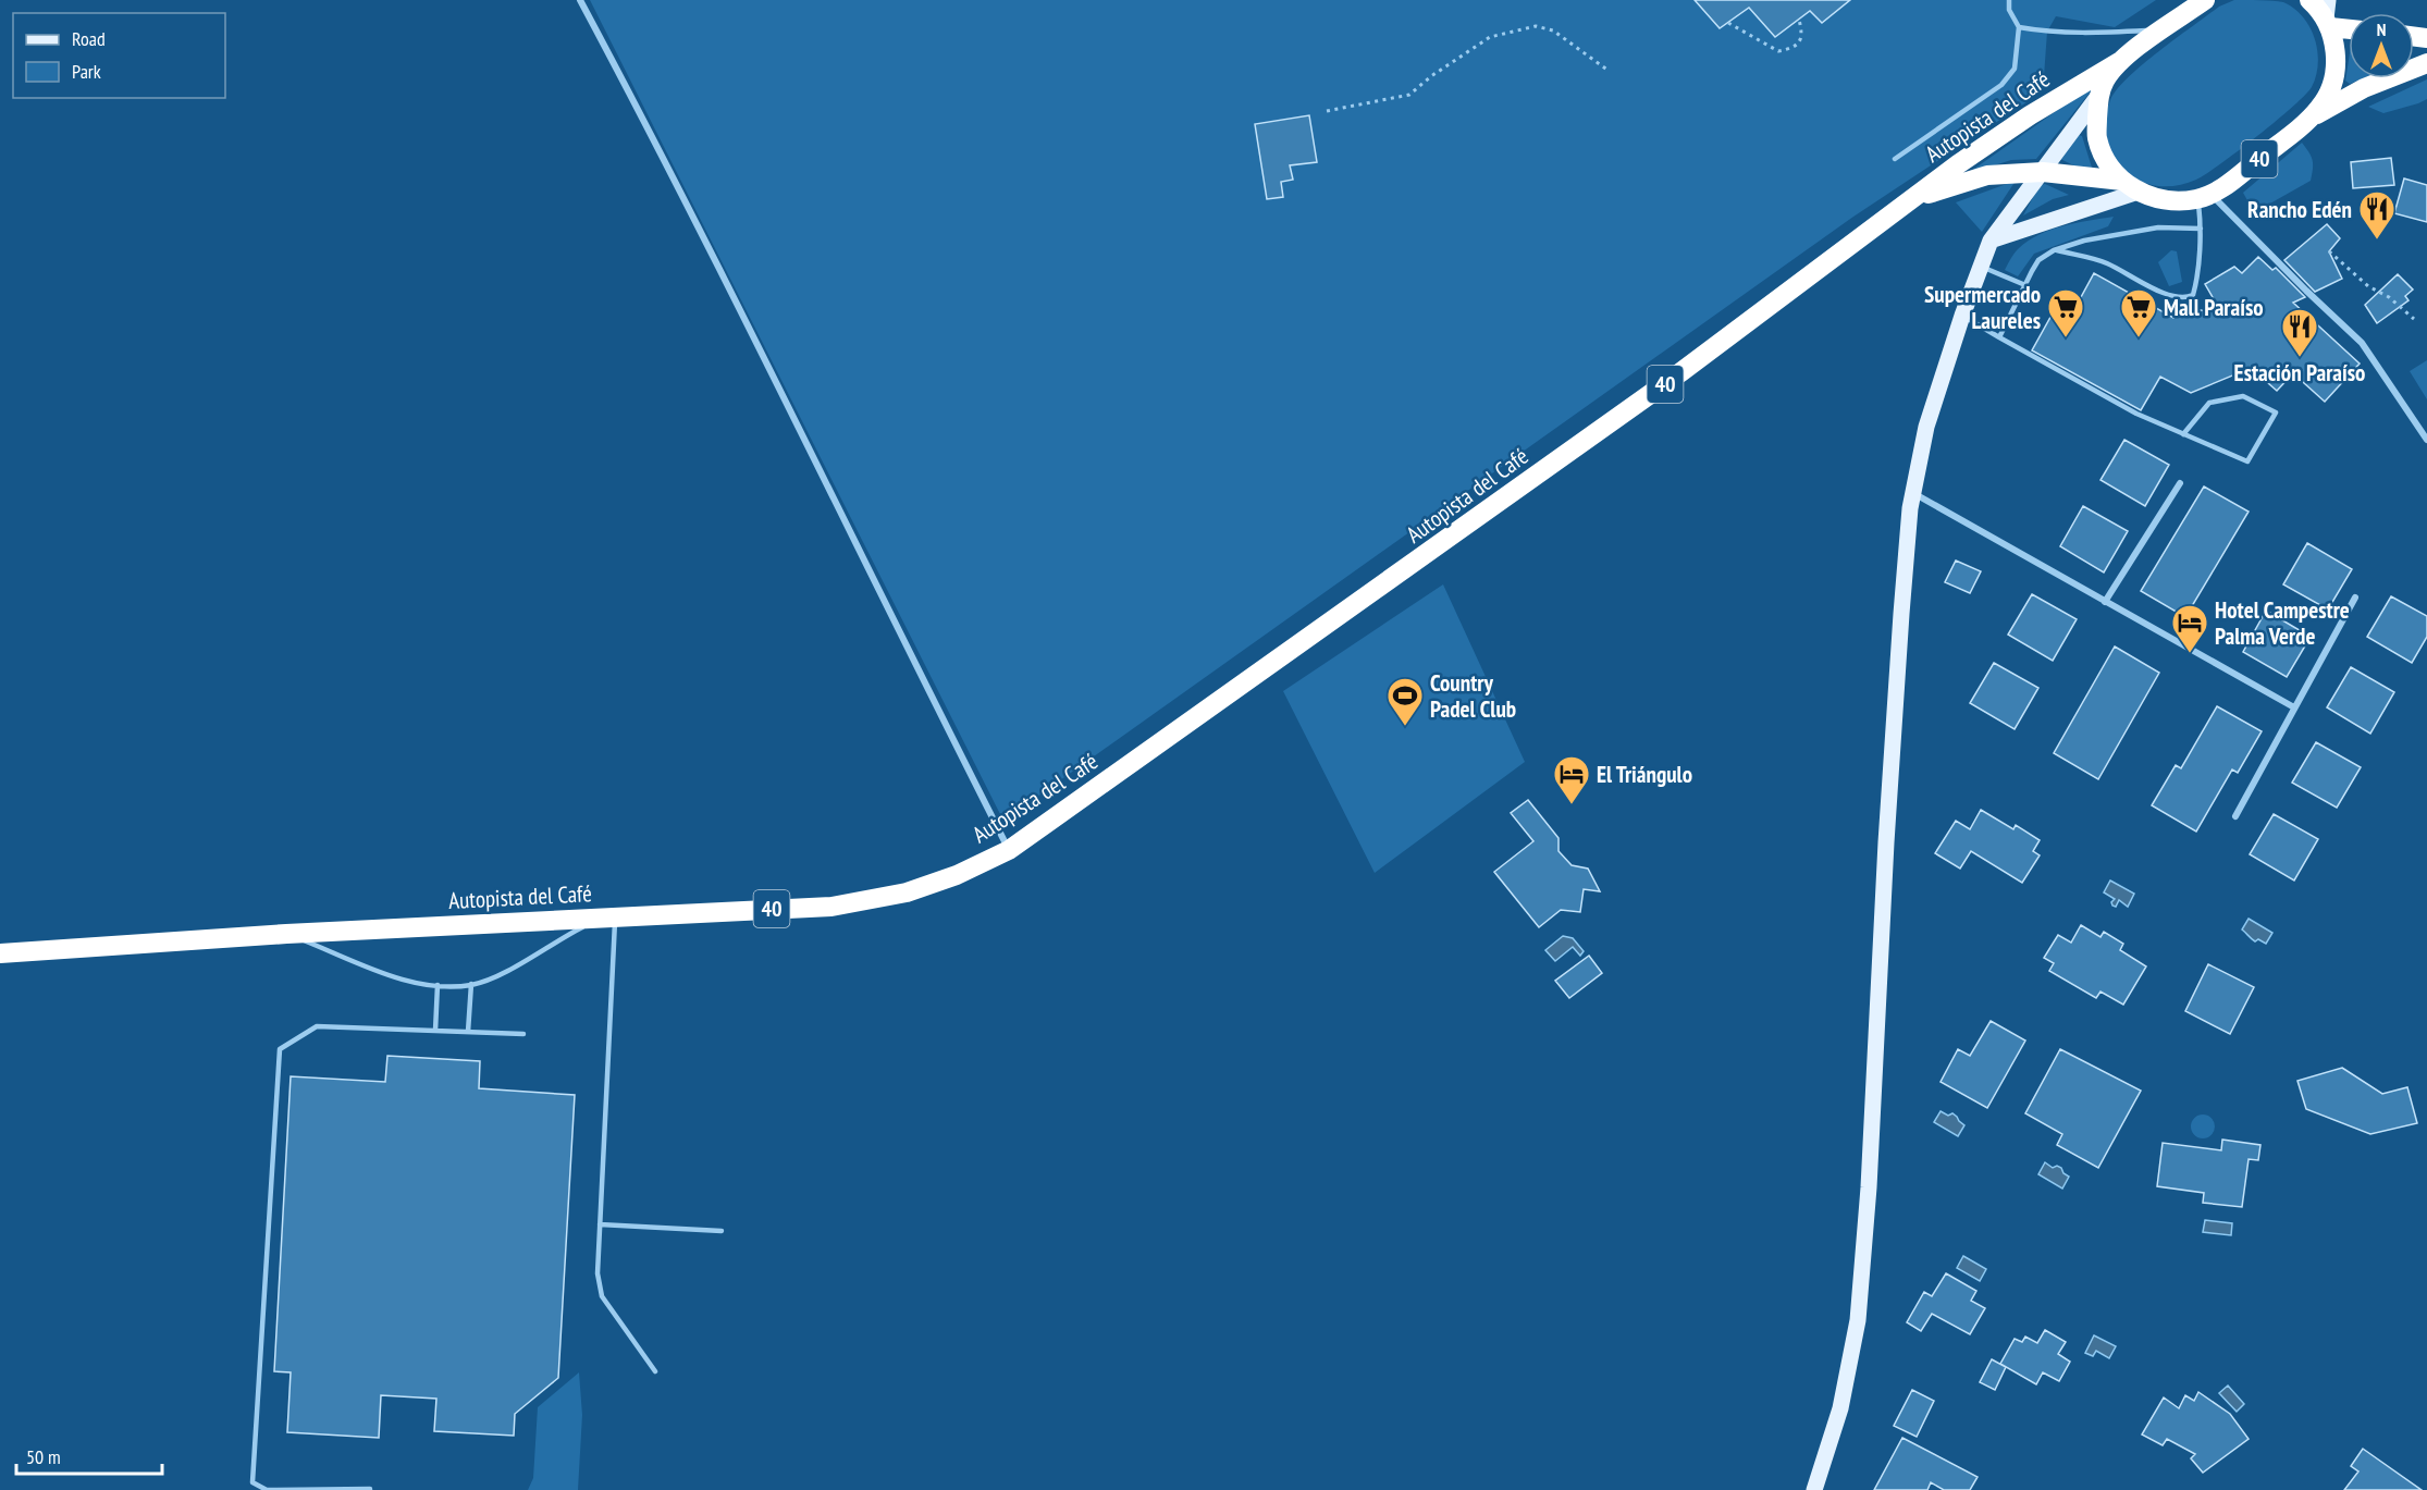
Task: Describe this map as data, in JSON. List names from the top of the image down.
{
  "streets": {
    "highway": ["Autopista del Café", "40"]
  },
  "crossings": [
    ["Autopista del Café", "40"]
  ],
  "places": {
    "restaurant": ["Rancho Edén", "Estación Paraíso"],
    "supermarket": ["Supermercado Laureles", "Mall Paraíso"],
    "hotel": ["Hotel Campestre Palma Verde", "El Triángulo"],
    "sports": ["Country Padel Club"]
  },
  "legend": ["Road", "Park"],
  "scale_bar": "50 m",
  "north": "top"
}
